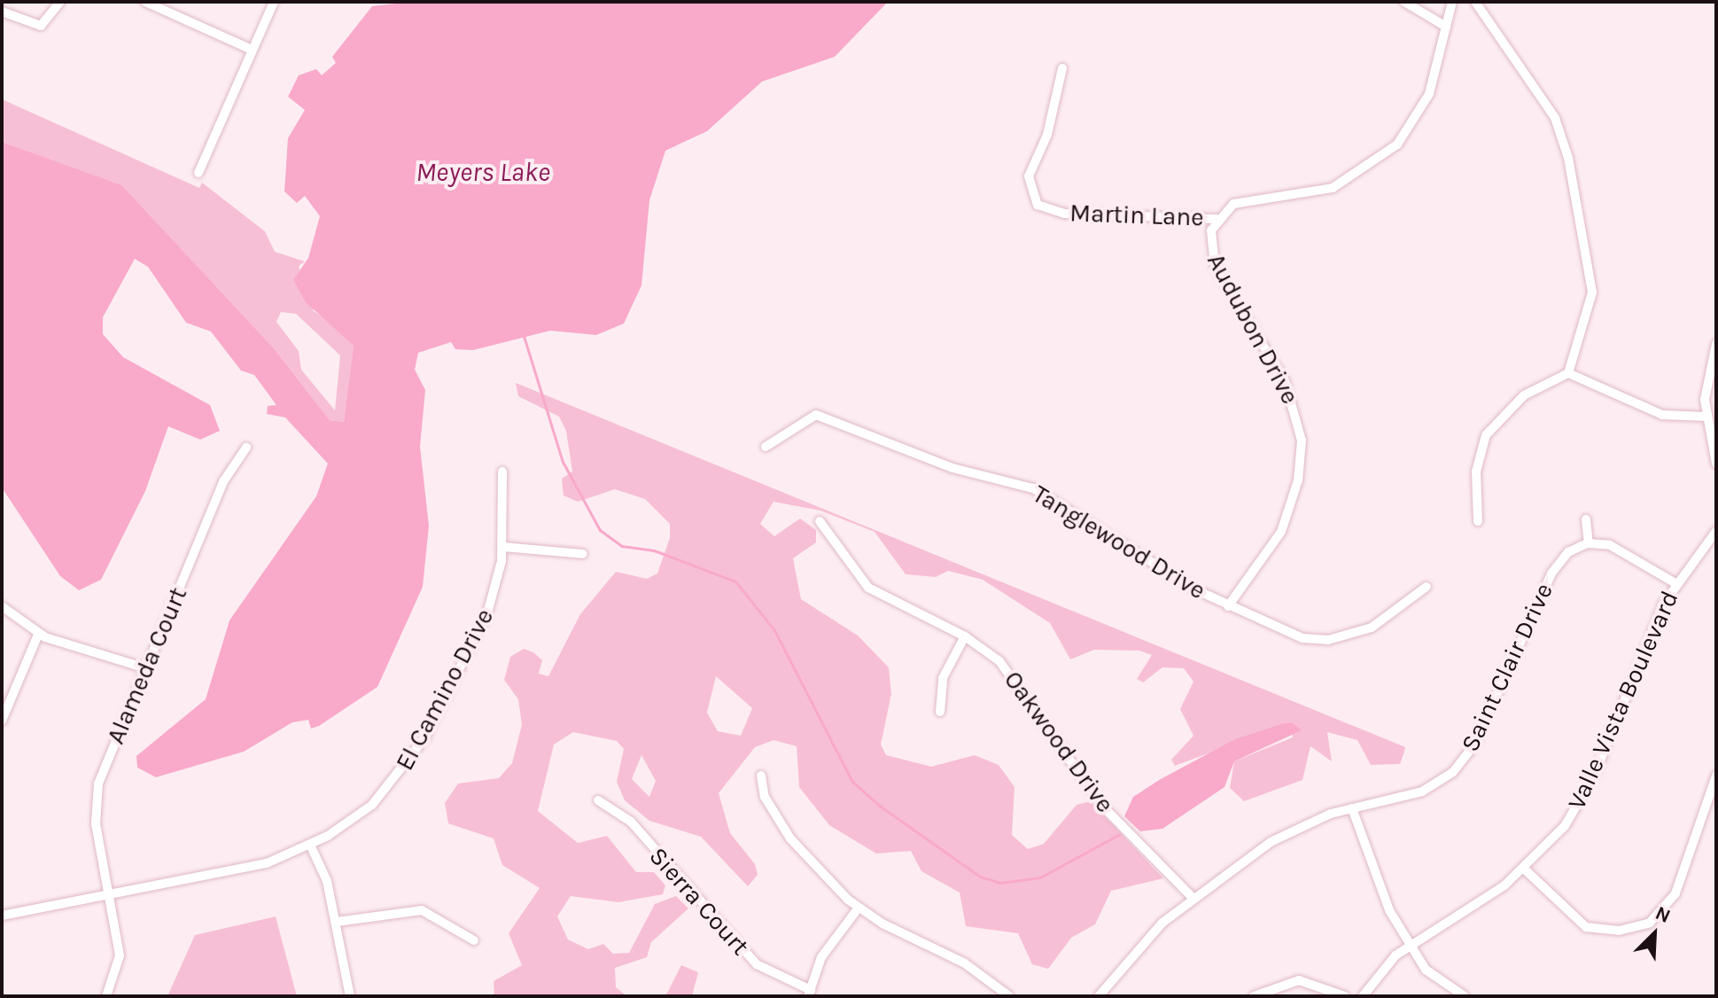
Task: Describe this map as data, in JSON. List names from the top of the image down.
{
  "streets": {
    "street": [
      "Martin Lane",
      "Audubon Drive",
      "Tanglewood Drive",
      "Alameda Court",
      "Saint Clair Drive",
      "El Camino Drive",
      "Valle Vista Boulevard",
      "Oakwood Drive",
      "Sierra Court"
    ]
  },
  "crossings": [
    ["Martin Lane", "Audubon Drive"],
    ["Audubon Drive", "Tanglewood Drive"],
    ["Alameda Court", "El Camino Drive"],
    ["Saint Clair Drive", "Oakwood Drive"]
  ],
  "water": ["Meyers Lake"],
  "north": "top right"
}
